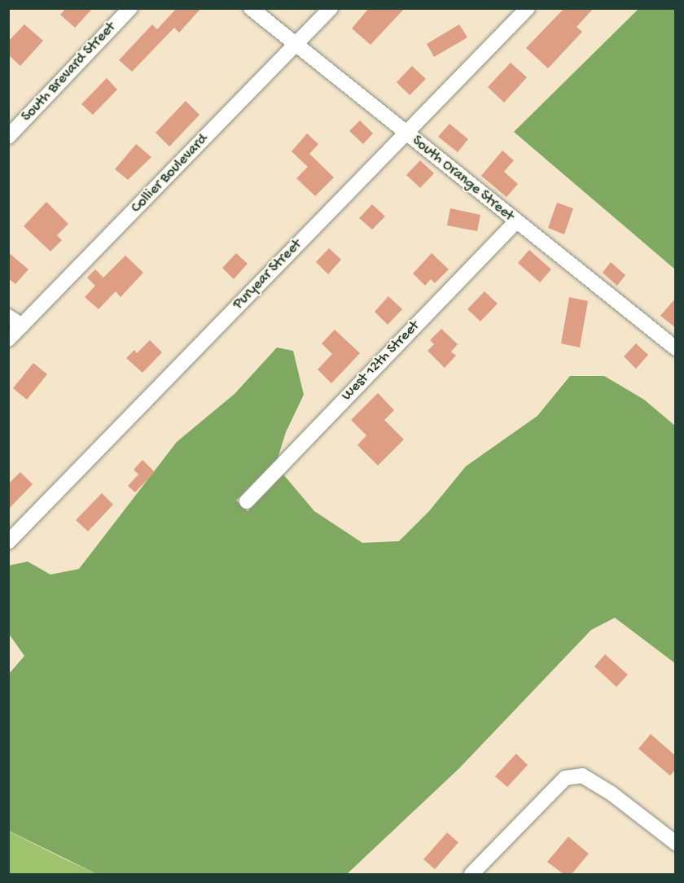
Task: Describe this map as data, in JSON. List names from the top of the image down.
{
  "streets": {
    "street": [
      "South Brevard Street",
      "Collier Boulevard",
      "South Orange Street",
      "Puryear Street",
      "West 12th Street"
    ]
  },
  "crossings": [
    ["Collier Boulevard", "South Orange Street"],
    ["South Orange Street", "Puryear Street"],
    ["South Orange Street", "West 12th Street"]
  ]
}
